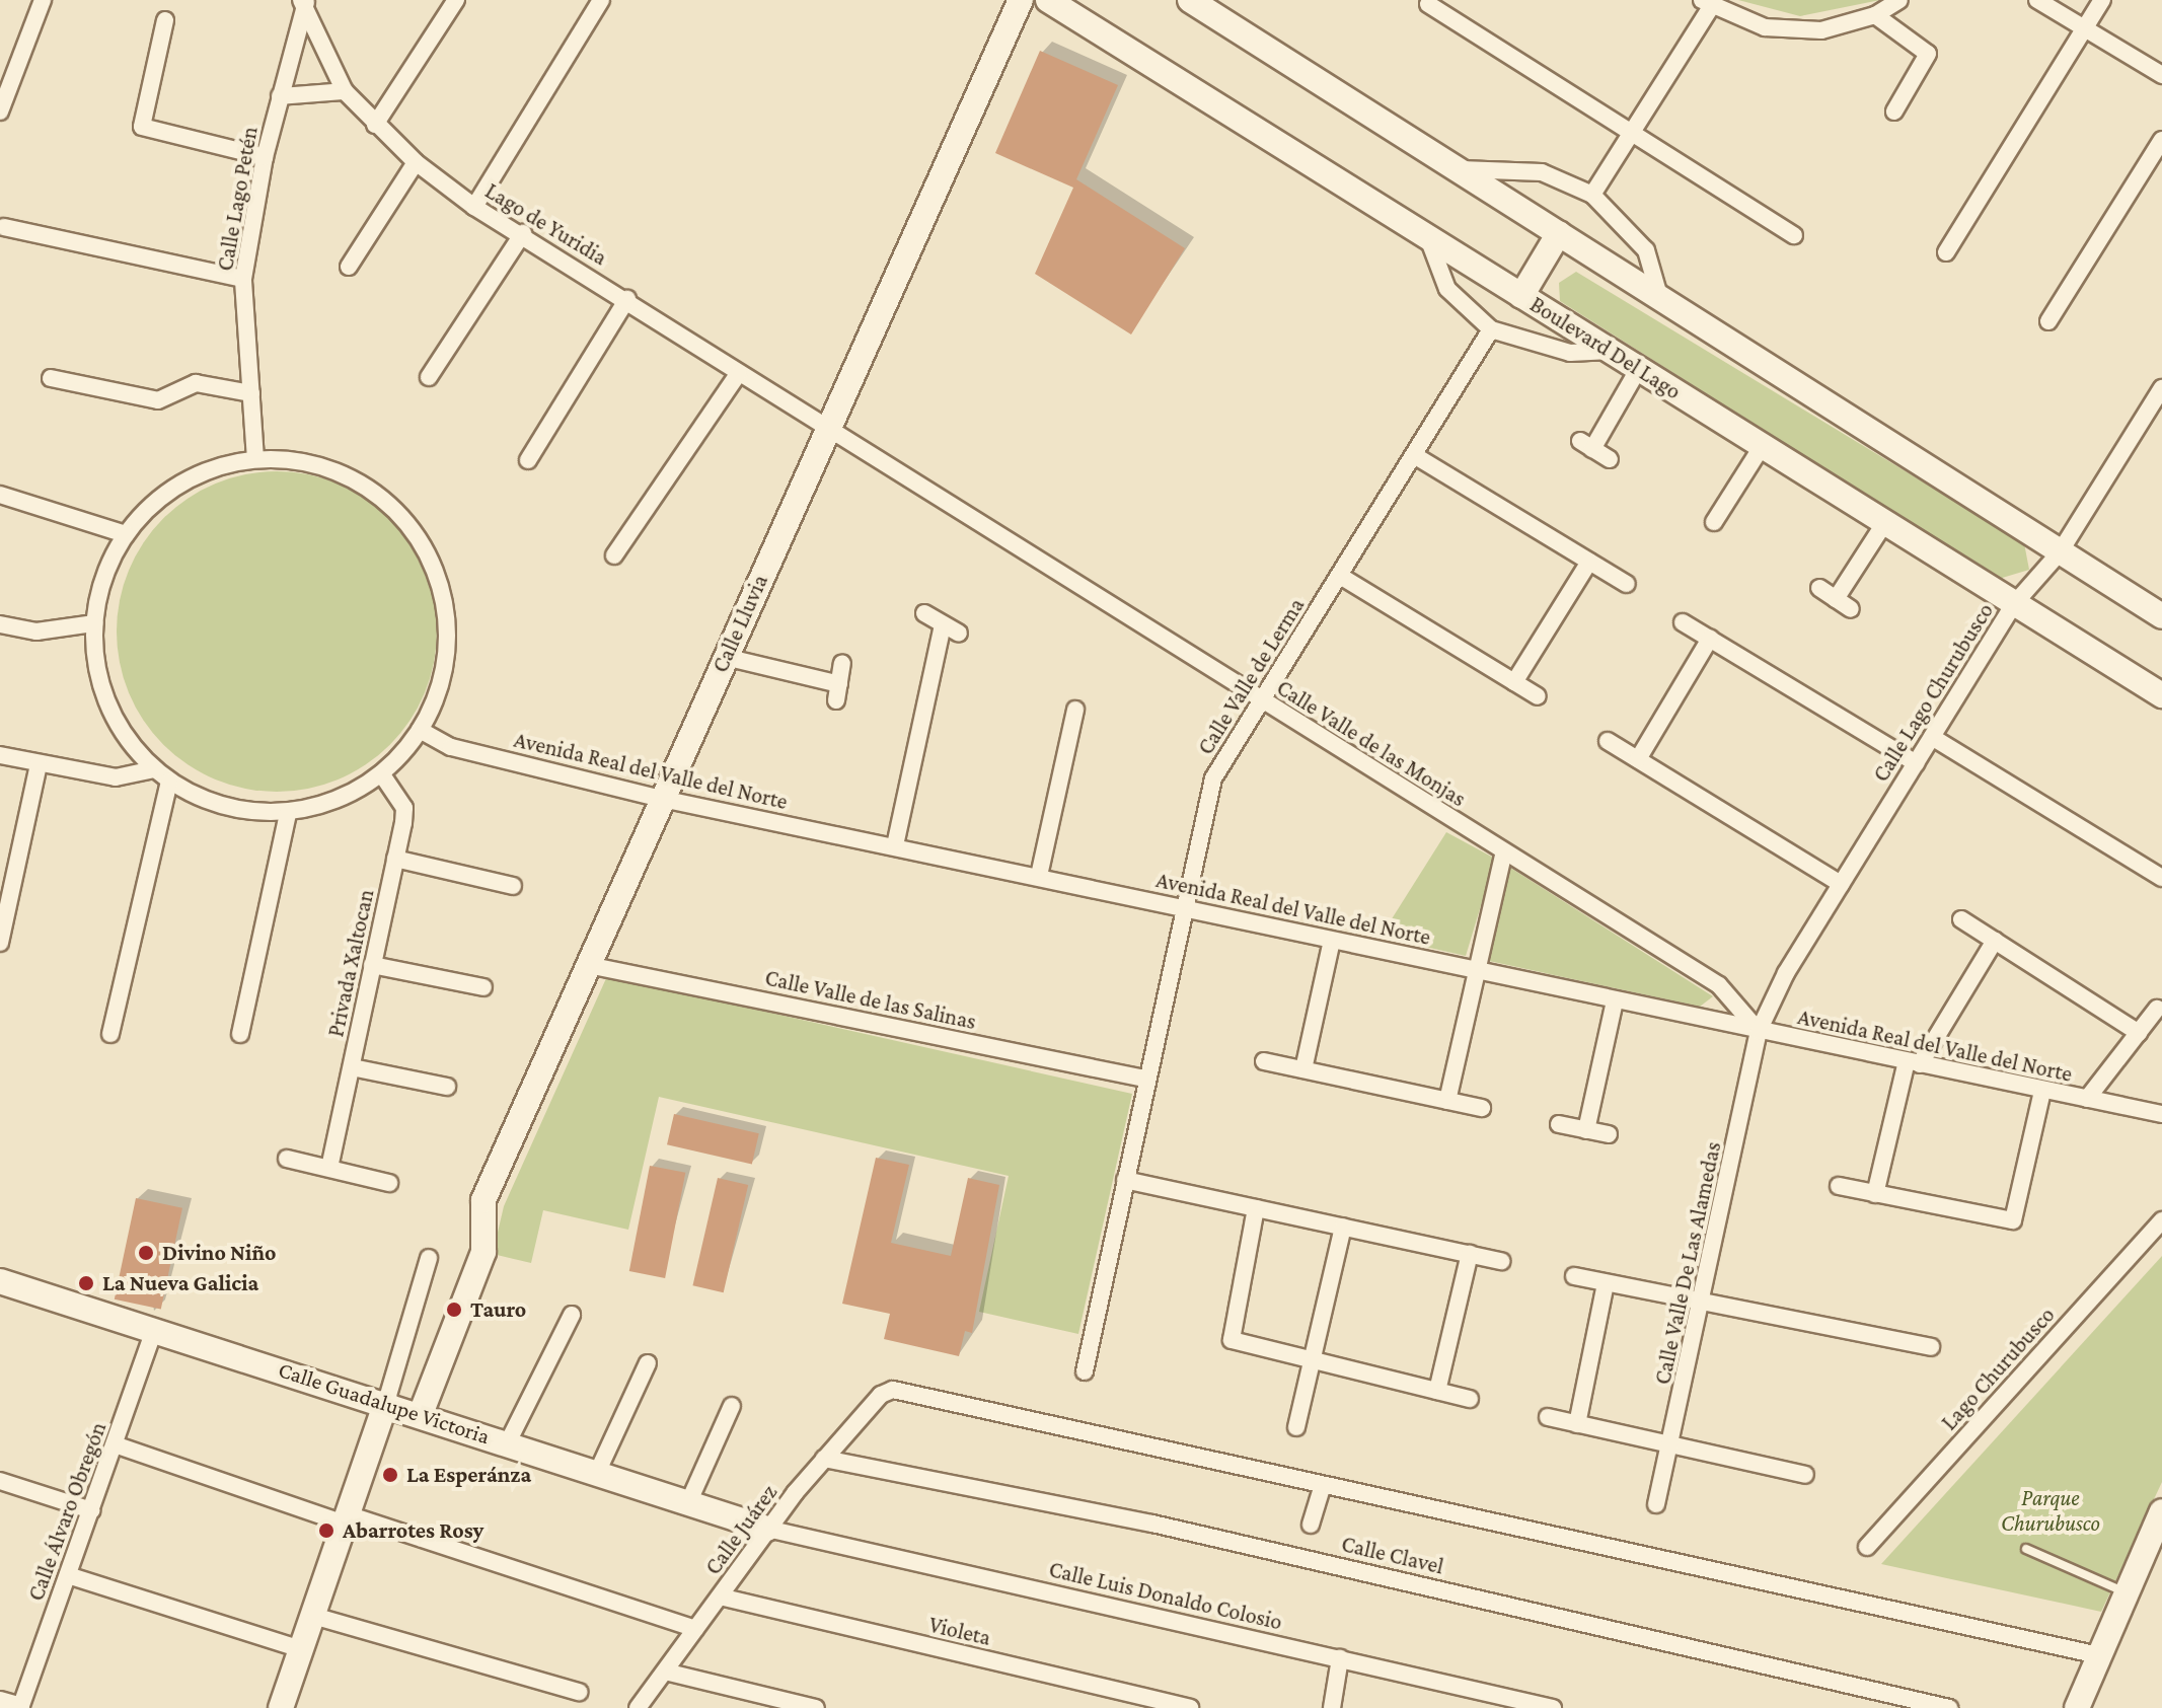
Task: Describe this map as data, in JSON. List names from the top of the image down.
{
  "streets": {
    "street": [
      "Calle Lago Petén",
      "Lago de Yuridia",
      "Boulevard Del Lago",
      "Calle Lluvia",
      "Calle Valle de Lerma",
      "Calle Lago Churubusco",
      "Calle Valle de las Monjas",
      "Avenida Real del Valle del Norte",
      "Privada Xaltocan",
      "Calle Valle de las Salinas",
      "Calle Valle De Las Alamedas",
      "Lago Churubusco",
      "Calle Guadalupe Victoria",
      "Calle Álvaro Obregón",
      "Calle Juárez",
      "Calle Clavel",
      "Calle Luis Donaldo Colosio",
      "Violeta"
    ]
  },
  "crossings": [
    ["Calle Lago Petén", "Lago de Yuridia"],
    ["Lago de Yuridia", "Calle Lluvia"],
    ["Lago de Yuridia", "Calle Valle de las Monjas"],
    ["Boulevard Del Lago", "Calle Lago Churubusco"],
    ["Calle Lluvia", "Calle Valle de las Monjas"],
    ["Calle Lluvia", "Avenida Real del Valle del Norte"],
    ["Calle Lluvia", "Calle Valle de las Salinas"],
    ["Calle Lluvia", "Calle Guadalupe Victoria"],
    ["Calle Valle de Lerma", "Calle Valle de las Monjas"],
    ["Calle Valle de Lerma", "Avenida Real del Valle del Norte"],
    ["Calle Valle de Lerma", "Calle Valle de las Salinas"],
    ["Calle Lago Churubusco", "Calle Valle de las Monjas"],
    ["Calle Lago Churubusco", "Avenida Real del Valle del Norte"],
    ["Calle Lago Churubusco", "Calle Valle De Las Alamedas"],
    ["Calle Valle de las Monjas", "Avenida Real del Valle del Norte"],
    ["Calle Valle de las Monjas", "Calle Valle De Las Alamedas"],
    ["Avenida Real del Valle del Norte", "Calle Valle De Las Alamedas"],
    ["Calle Guadalupe Victoria", "Calle Álvaro Obregón"],
    ["Calle Guadalupe Victoria", "Calle Juárez"],
    ["Calle Guadalupe Victoria", "Calle Luis Donaldo Colosio"],
    ["Calle Juárez", "Calle Clavel"],
    ["Calle Juárez", "Calle Luis Donaldo Colosio"],
    ["Calle Juárez", "Violeta"]
  ],
  "parks": ["Parque Churubusco"],
  "places": [
    "Divino Niño",
    "La Nueva Galicia",
    "Tauro",
    "La Esperánza",
    "Abarrotes Rosy"
  ]
}
